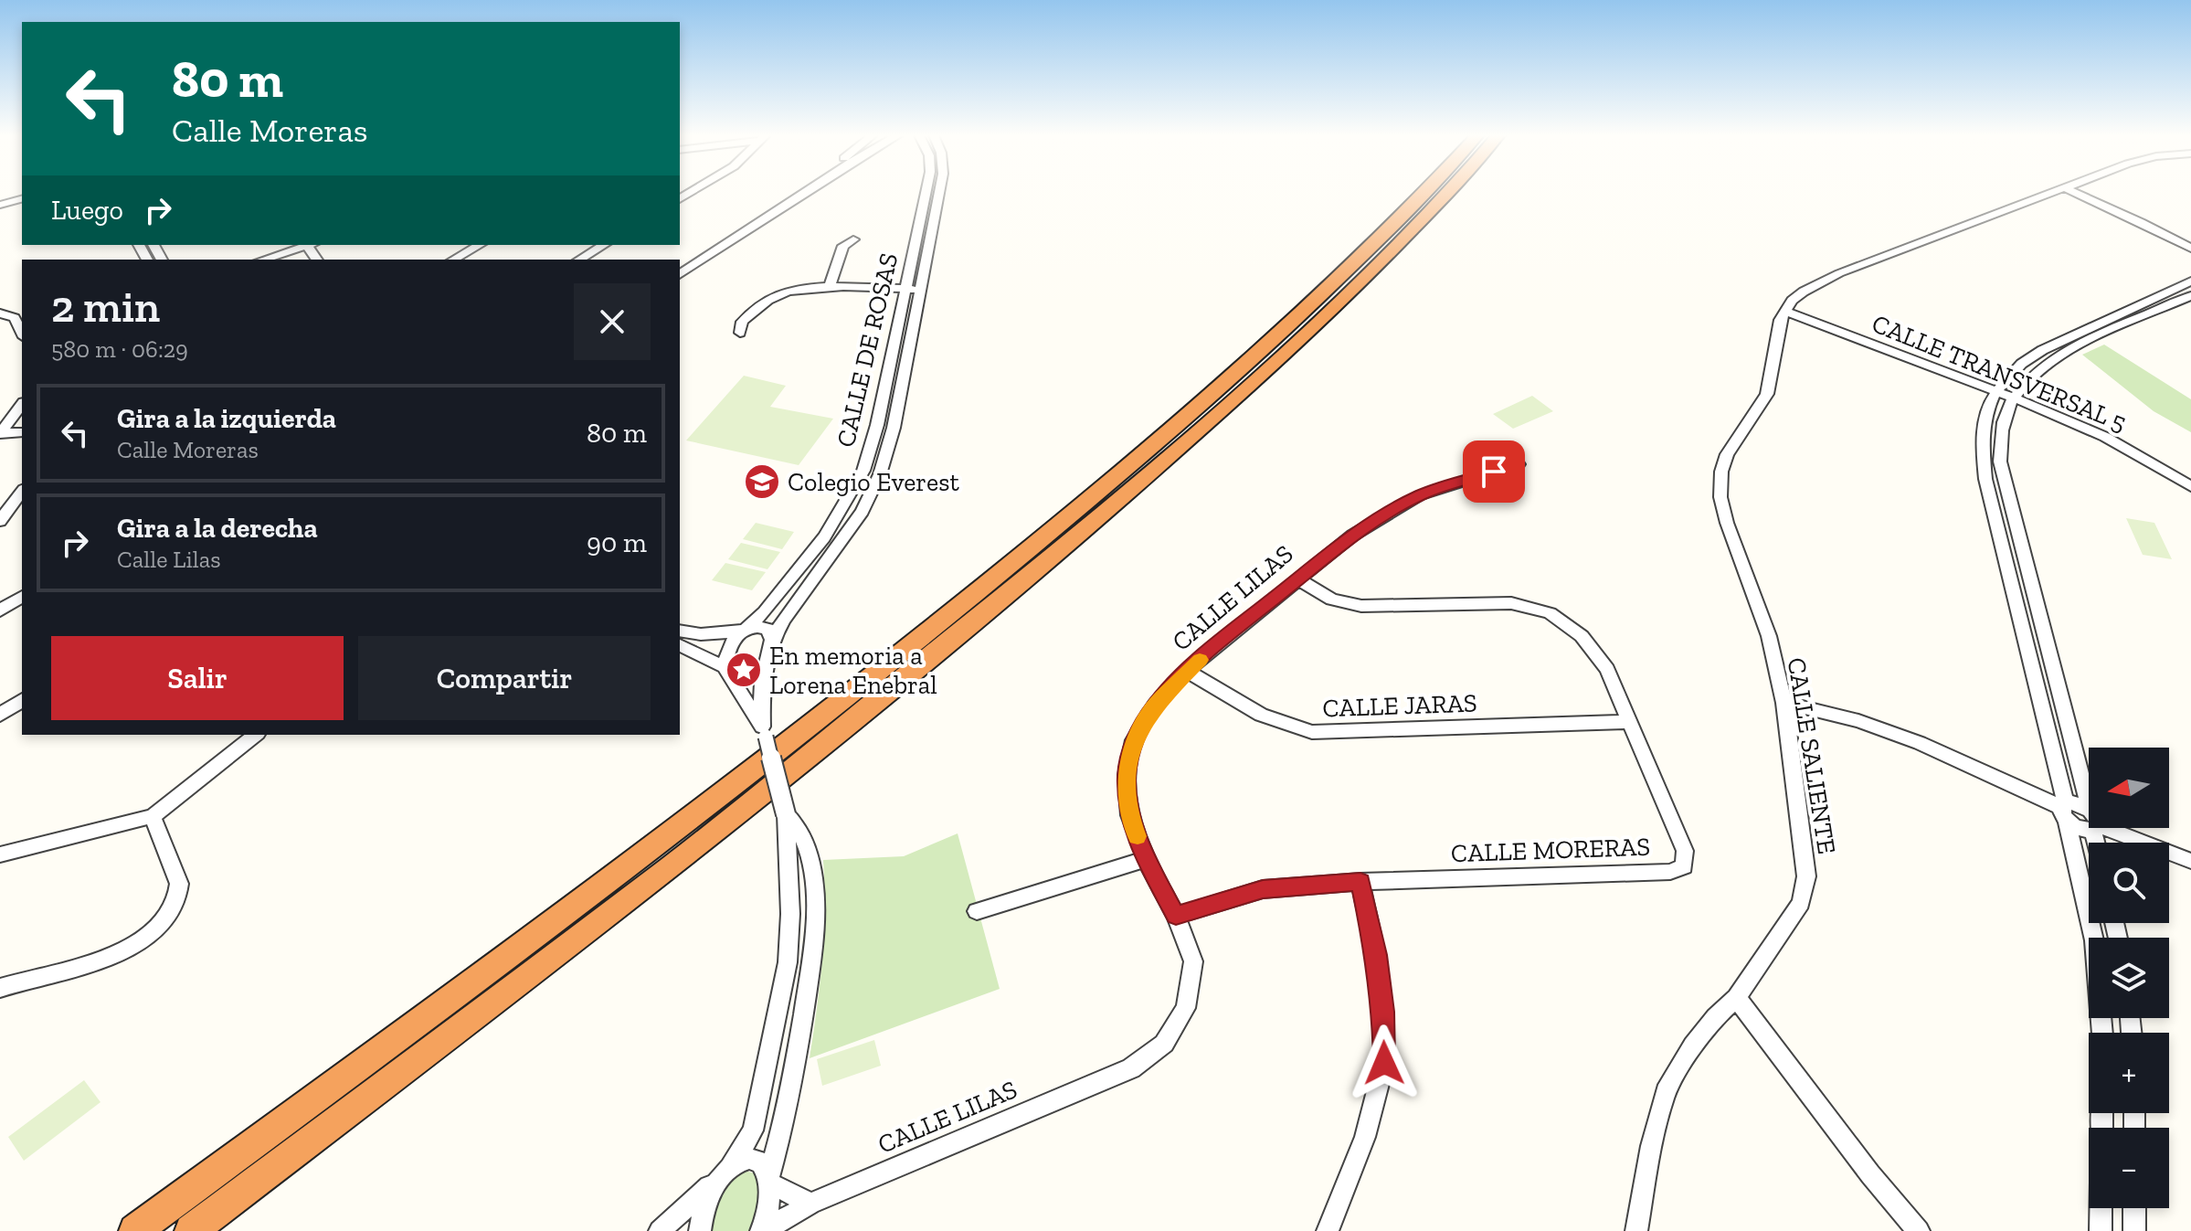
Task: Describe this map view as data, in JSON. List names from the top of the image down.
{
  "streets": {
    "street": [
      "CALLE DE ROSAS",
      "CALLE TRANSVERSAL 5",
      "CALLE LILAS",
      "CALLE JARAS",
      "CALLE SALIENTE",
      "CALLE MORERAS"
    ]
  },
  "crossings": [
    ["CALLE TRANSVERSAL 5", "CALLE SALIENTE"],
    ["CALLE LILAS", "CALLE JARAS"],
    ["CALLE LILAS", "CALLE MORERAS"],
    ["CALLE JARAS", "CALLE MORERAS"]
  ],
  "places": {
    "school or university": ["Colegio Everest"],
    "place": ["En memoria a Lorena Enebral"]
  },
  "north": "left",
  "page": {
    "turn": ["80 m", "Calle Moreras"],
    "then": "Luego",
    "heading": ["2 min", "580 m · 06:29"],
    "list": [
      {
        "name": "Gira a la izquierda",
        "note": "Calle Moreras",
        "value": "80 m"
      },
      {
        "name": "Gira a la derecha",
        "note": "Calle Lilas",
        "value": "90 m"
      }
    ],
    "buttons": ["Salir", "Compartir"],
    "map_buttons": ["+", "−"]
  }
}
